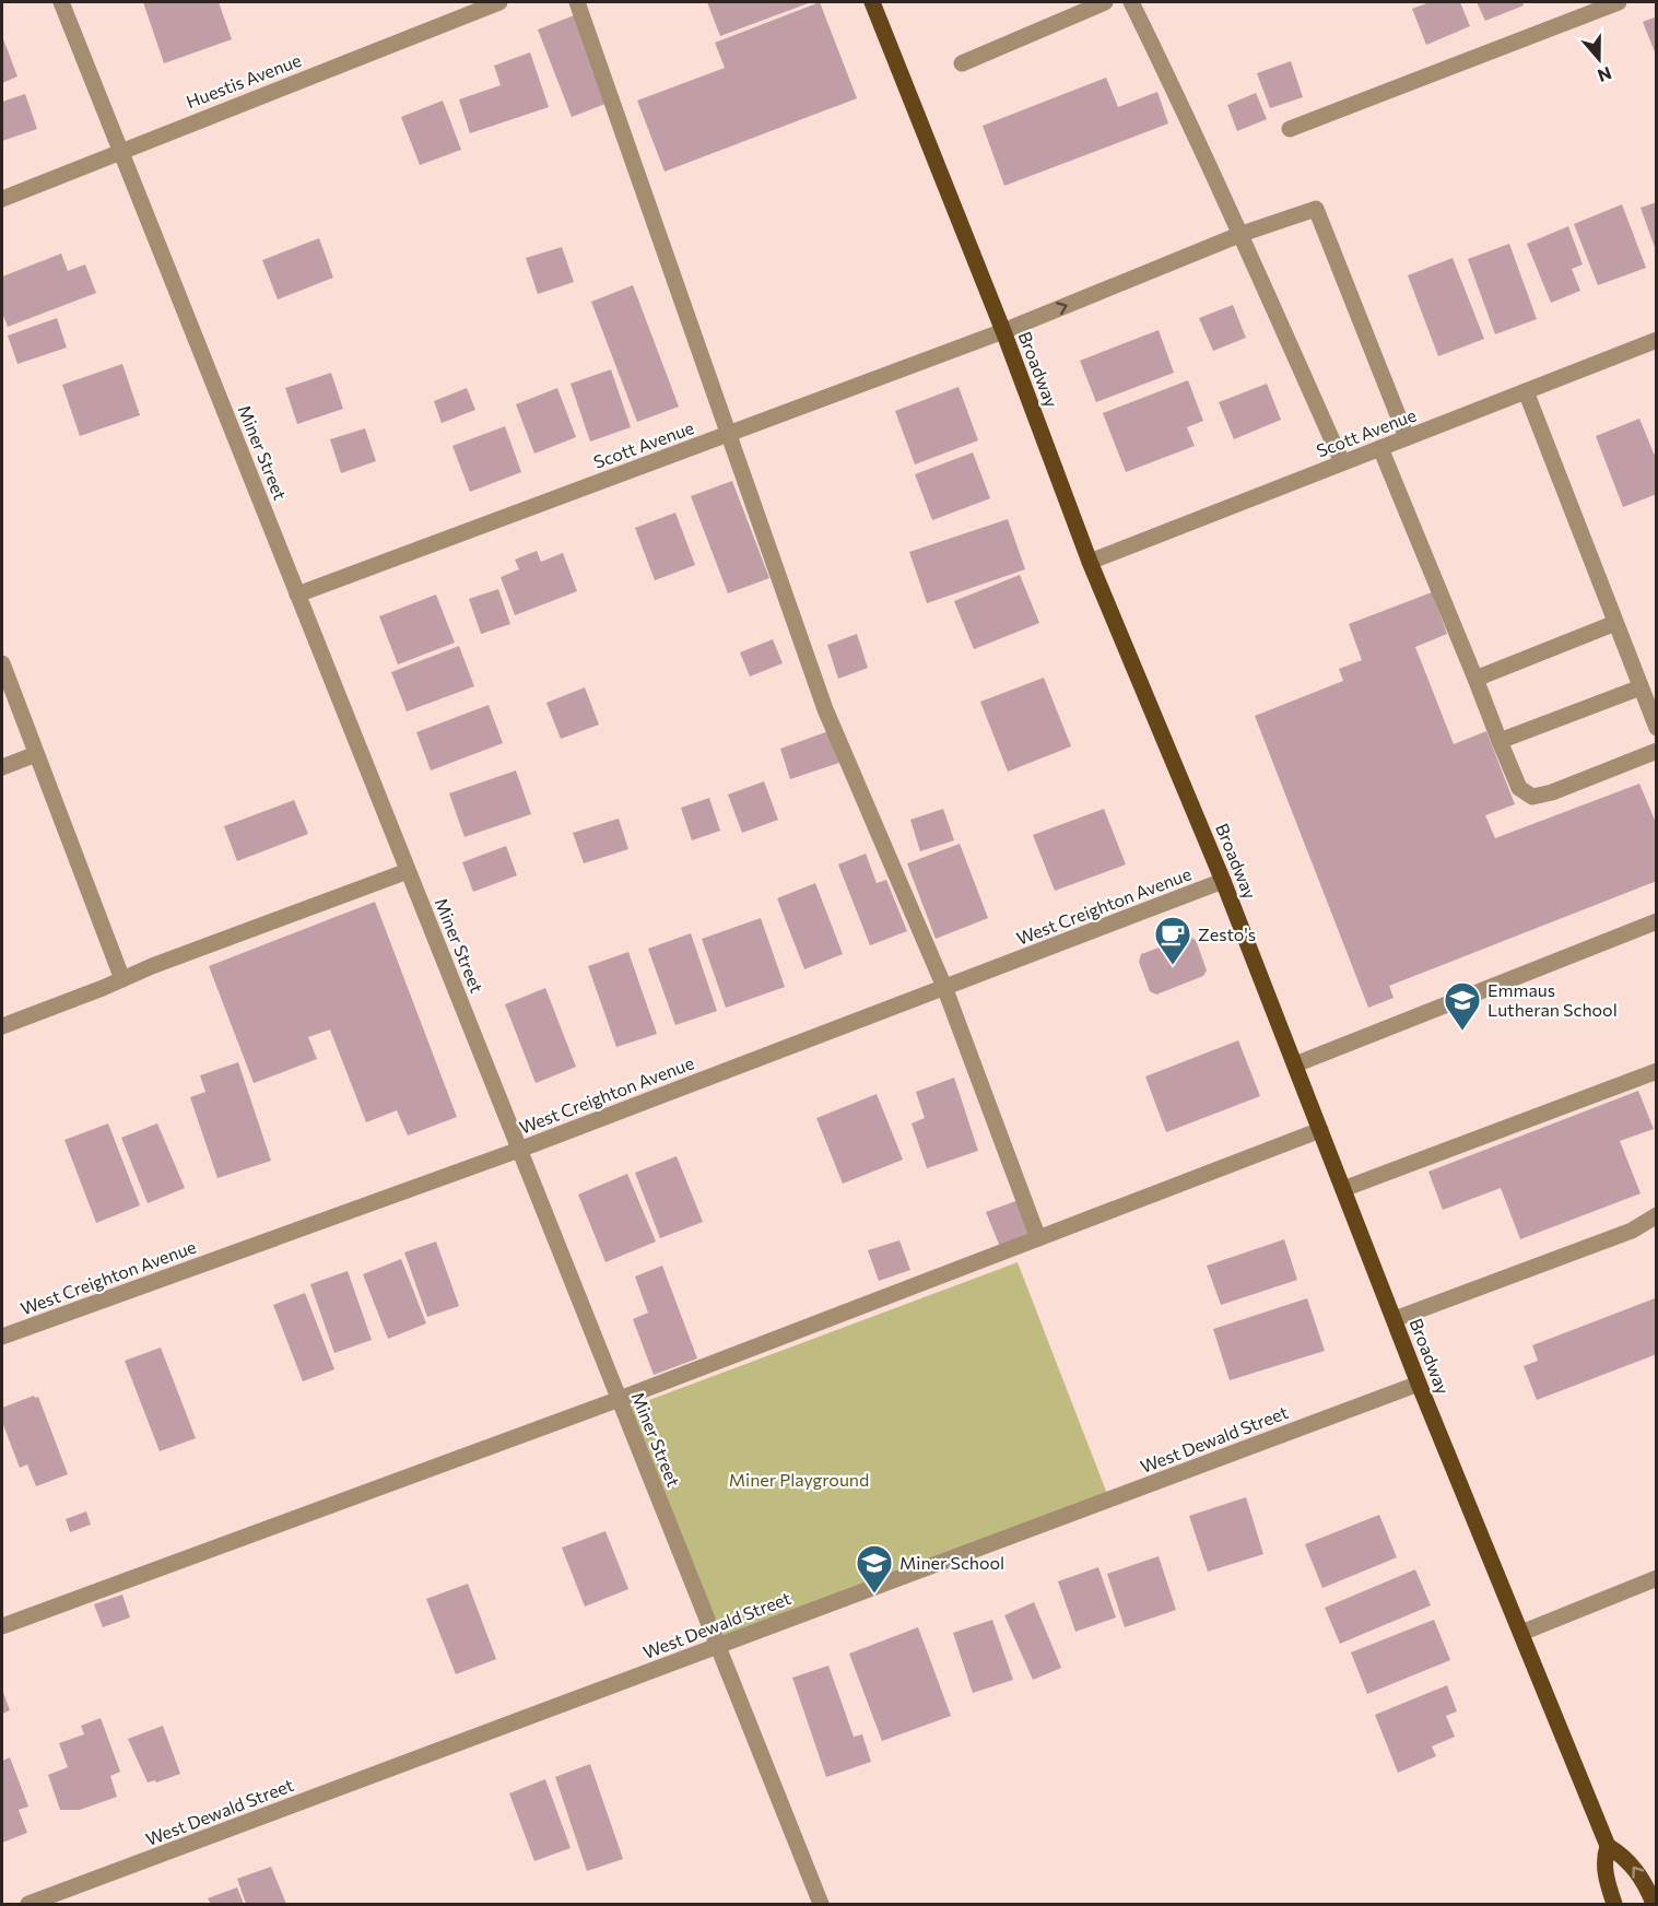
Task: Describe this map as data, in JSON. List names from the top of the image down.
{
  "streets": {
    "main road": ["Broadway"],
    "street": [
      "Huestis Avenue",
      "Scott Avenue",
      "Miner Street",
      "West Creighton Avenue",
      "West Dewald Street"
    ]
  },
  "crossings": [
    ["Huestis Avenue", "Miner Street"],
    ["Broadway", "Scott Avenue"],
    ["Broadway", "West Creighton Avenue"],
    ["Broadway", "West Dewald Street"],
    ["Scott Avenue", "Miner Street"],
    ["Miner Street", "West Creighton Avenue"],
    ["Miner Street", "West Dewald Street"]
  ],
  "parks": ["Miner Playground"],
  "places": {
    "cafe": ["Zesto's"],
    "school or university": ["Emmaus Lutheran School", "Miner School"]
  },
  "north": "bottom"
}
